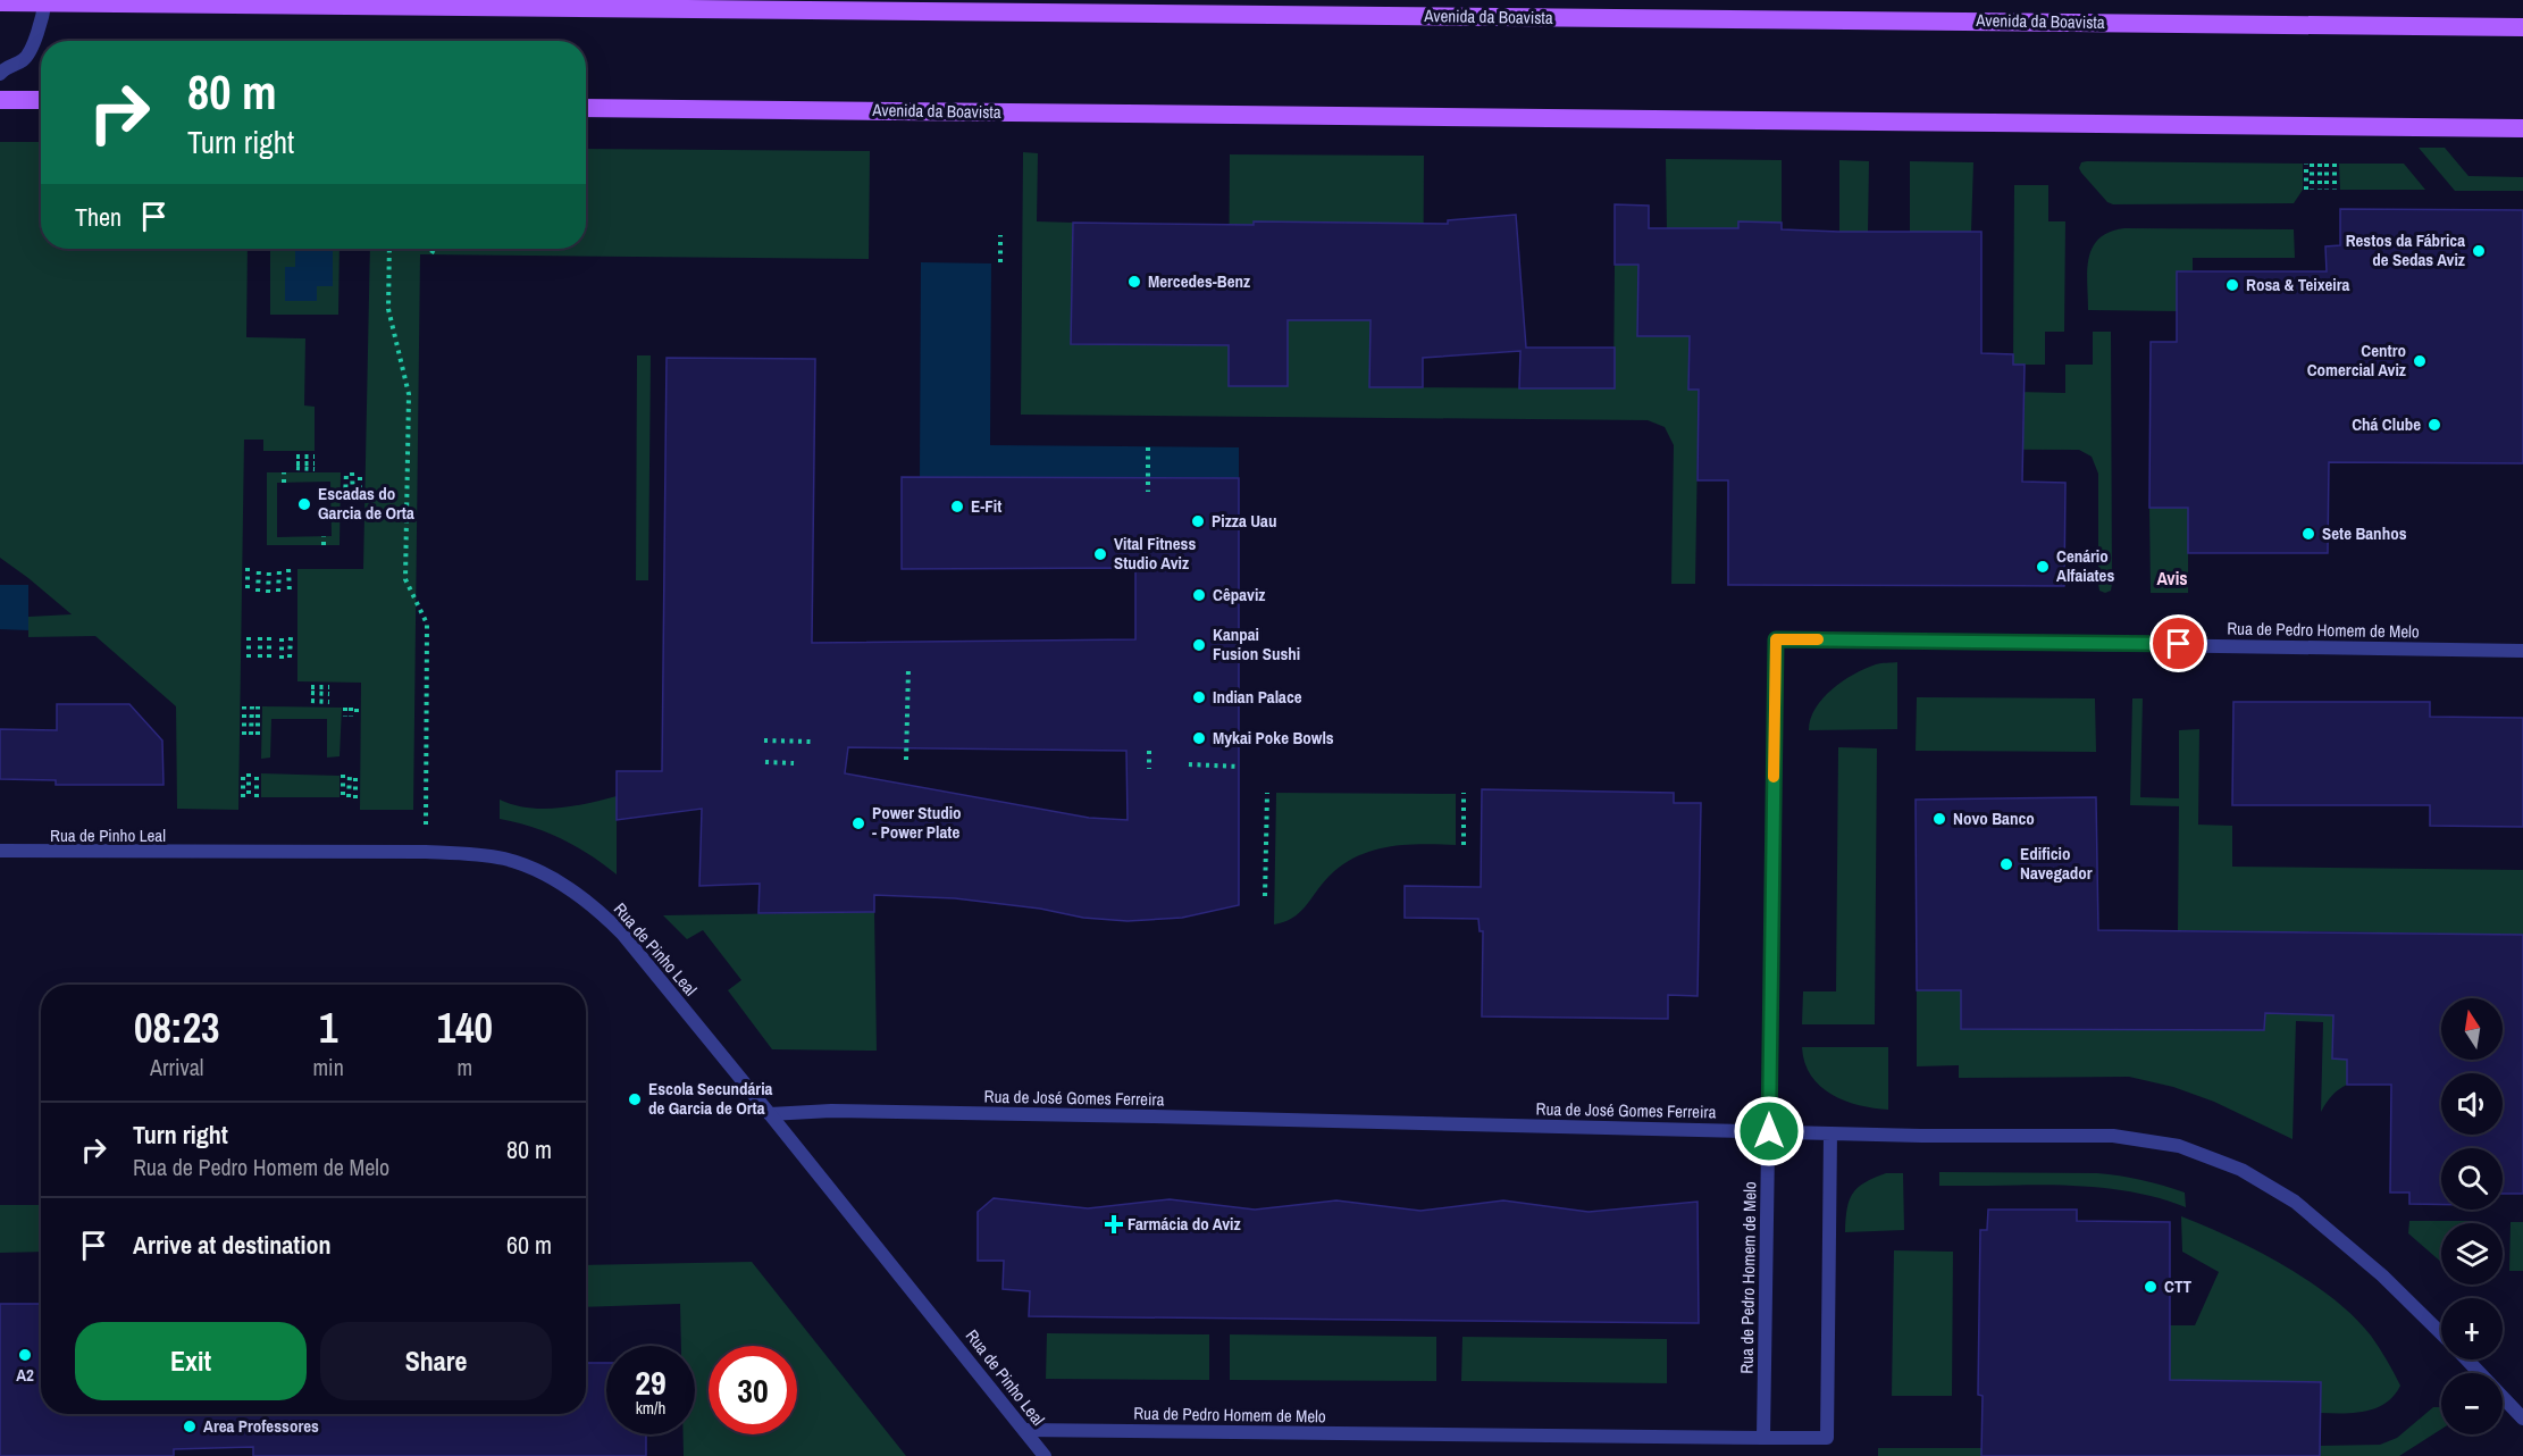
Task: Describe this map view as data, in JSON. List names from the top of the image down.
{
  "streets": {
    "main road": ["Avenida da Boavista"],
    "street": ["Rua de Pedro Homem de Melo", "Rua de Pinho Leal", "Rua de José Gomes Ferreira"]
  },
  "crossings": [
    ["Rua de Pedro Homem de Melo", "Rua de Pinho Leal"],
    ["Rua de Pedro Homem de Melo", "Rua de José Gomes Ferreira"],
    ["Rua de Pinho Leal", "Rua de José Gomes Ferreira"]
  ],
  "districts": ["Avis"],
  "places": {
    "other": [
      "Restos da Fábrica de Sedas Aviz",
      "Mercedes-Benz",
      "Rosa & Teixeira",
      "Centro Comercial Aviz",
      "Chá Clube",
      "Escadas do Garcia de Orta",
      "E-Fit",
      "Pizza Uau",
      "Sete Banhos",
      "Vital Fitness Studio Aviz",
      "Cenário Alfaiates",
      "Cêpaviz",
      "Kanpai Fusion Sushi",
      "Indian Palace",
      "Mykai Poke Bowls",
      "Novo Banco",
      "Power Studio - Power Plate",
      "Edificio Navegador",
      "Escola Secundária de Garcia de Orta",
      "CTT",
      "A2",
      "Area Professores"
    ],
    "health": ["Farmácia do Aviz"]
  },
  "north": "top",
  "page": {
    "turn": ["80 m", "Turn right"],
    "then": "Then",
    "eta": [
      "08:23",
      "Arrival",
      "1",
      "min",
      "140",
      "m"
    ],
    "map_buttons": ["+", "−"],
    "list": [
      {
        "name": "Turn right",
        "note": "Rua de Pedro Homem de Melo",
        "value": "80 m"
      },
      {
        "name": "Arrive at destination",
        "value": "60 m"
      }
    ],
    "buttons": ["Exit", "Share"],
    "speed": "29 km/h",
    "limit": "30"
  }
}
